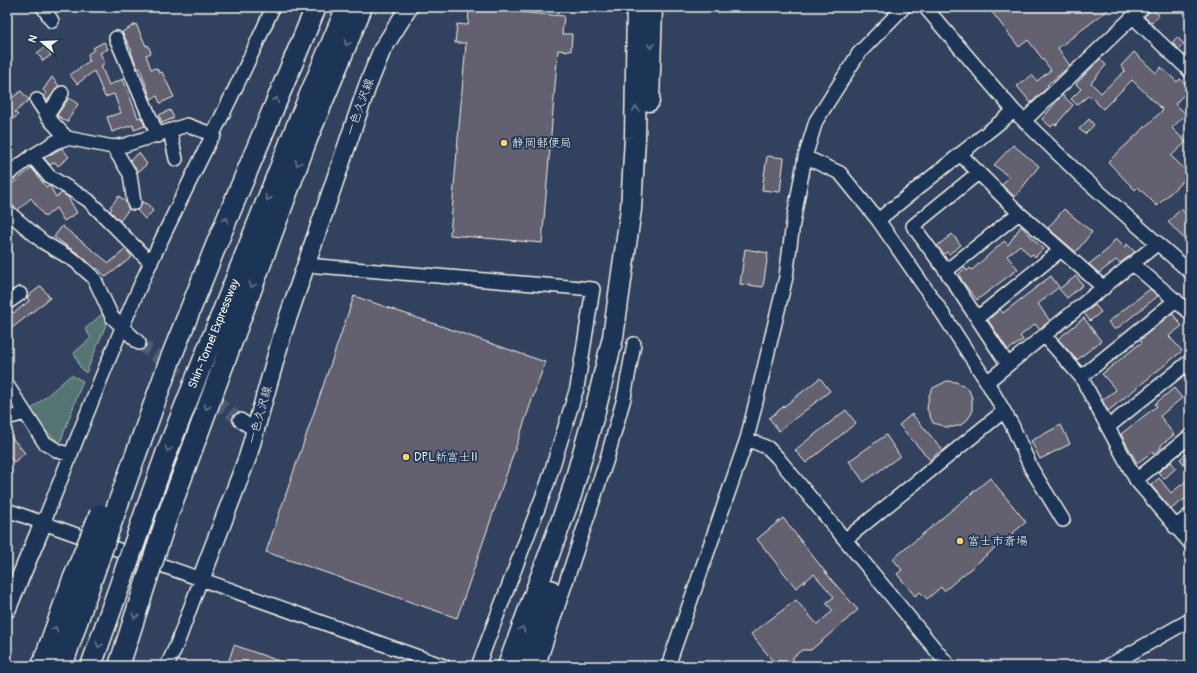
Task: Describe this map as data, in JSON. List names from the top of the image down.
{
  "streets": {
    "highway": ["Shin-Tomei Expressway"],
    "main road": ["一色久沢線"]
  },
  "places": ["静岡郵便局", "DPL新富士II", "富士市斎場"],
  "north": "left"
}
